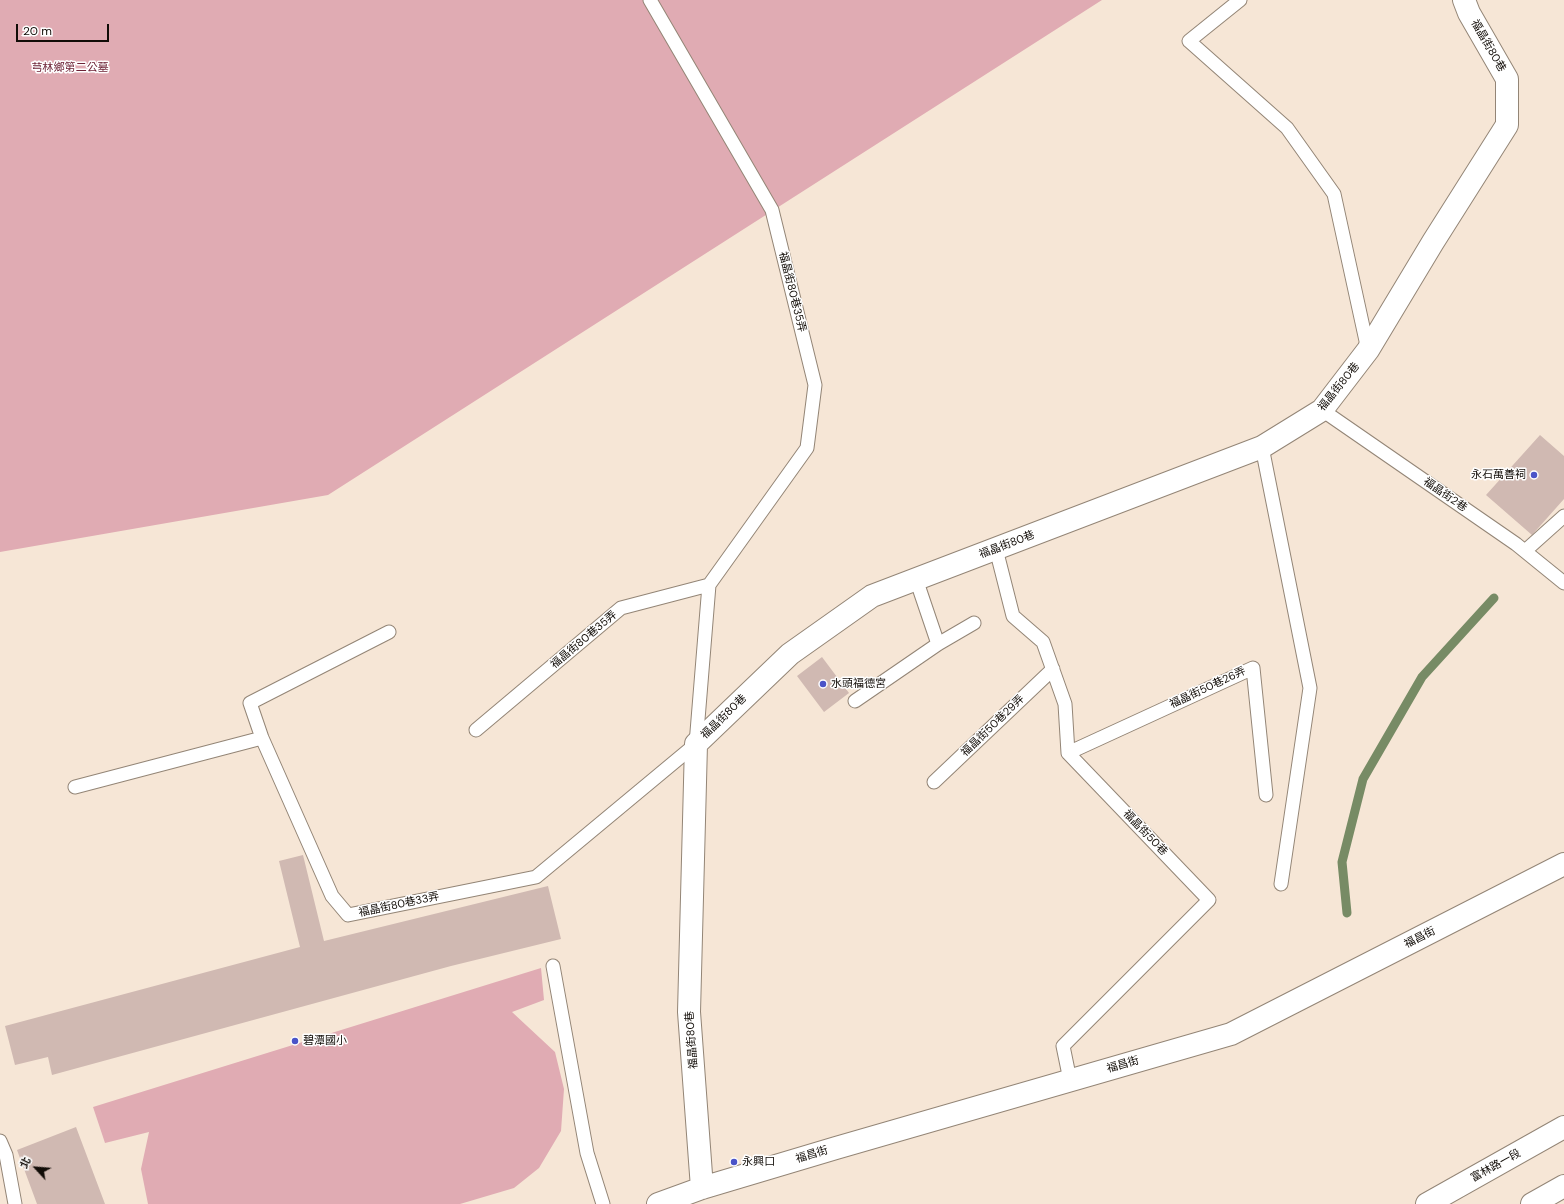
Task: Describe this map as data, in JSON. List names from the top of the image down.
{
  "streets": {
    "street": ["福晶街80巷", "福昌街", "富林路一段"],
    "lane": [
      "福晶街80巷35弄",
      "福晶街2巷",
      "福晶街50巷26弄",
      "福晶街50巷29弄",
      "福晶街50巷",
      "福晶街80巷33弄"
    ]
  },
  "crossings": [
    ["福晶街80巷", "福晶街2巷"],
    ["福晶街80巷", "福晶街80巷33弄"],
    ["福晶街80巷", "福昌街"],
    ["福晶街50巷26弄", "福晶街50巷"],
    ["福晶街50巷", "福昌街"]
  ],
  "parks": ["芎林鄉第二公墓"],
  "places": [
    "永石萬善祠",
    "水頭福德宮",
    "碧潭國小",
    "永興口"
  ],
  "scale_bar": "20 m",
  "north": "top left"
}
